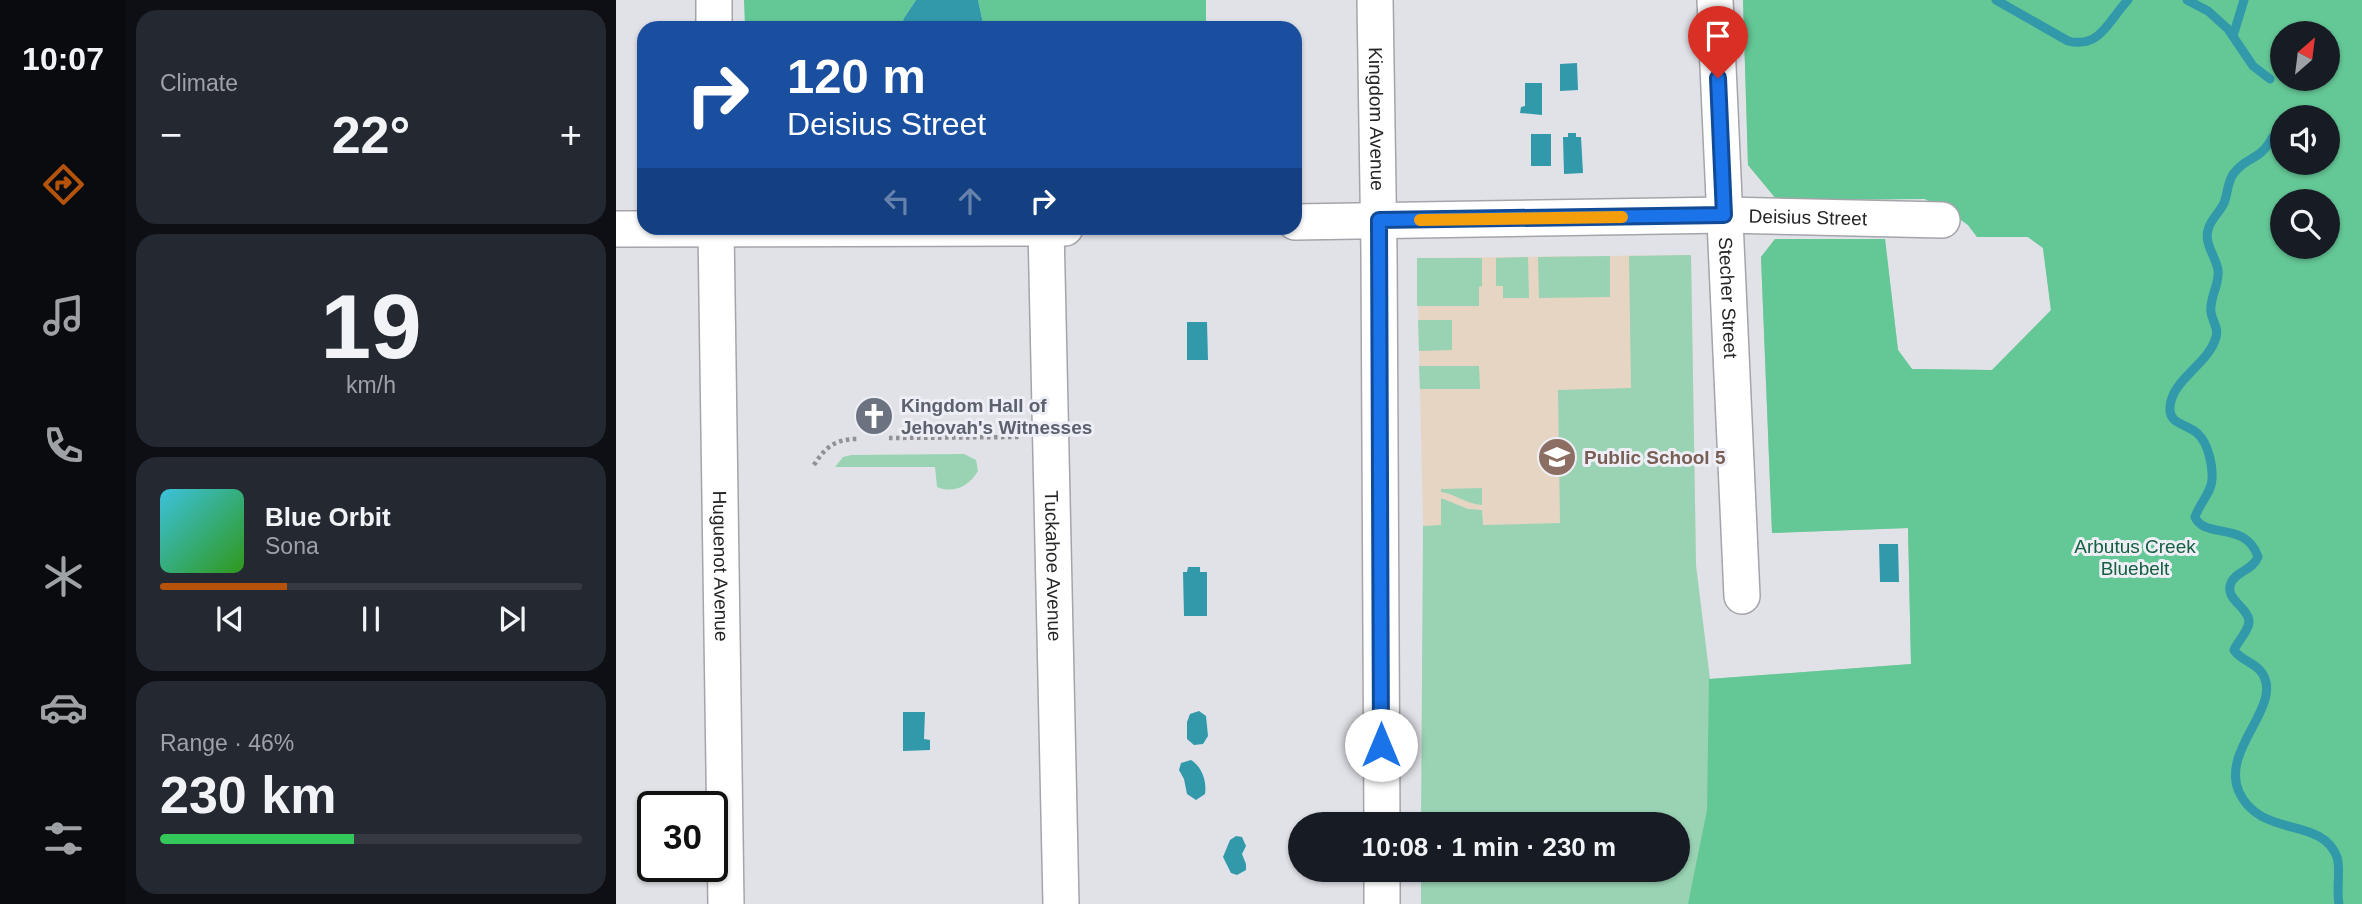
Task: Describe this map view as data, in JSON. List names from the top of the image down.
{
  "streets": {
    "street": [
      "Kingdom Avenue",
      "Deisius Street",
      "Stecher Street",
      "Huguenot Avenue",
      "Tuckahoe Avenue"
    ]
  },
  "crossings": [
    ["Kingdom Avenue", "Deisius Street"],
    ["Deisius Street", "Stecher Street"]
  ],
  "parks": ["Arbutus Creek Bluebelt"],
  "places": {
    "church": ["Kingdom Hall of Jehovah's Witnesses"],
    "school or university": ["Public School 5"]
  },
  "north": "top right",
  "page": {
    "tabs": "10:07",
    "tile": [
      "Climate",
      ["19", "km/h"],
      ["Range · 46%", "230 km"]
    ],
    "turn": ["120 m", "Deisius Street"],
    "heat": ["−", "22°", "+"],
    "song": ["Blue Orbit", "Sona"],
    "limit": "30",
    "trip": "10:08 · 1 min · 230 m"
  }
}
